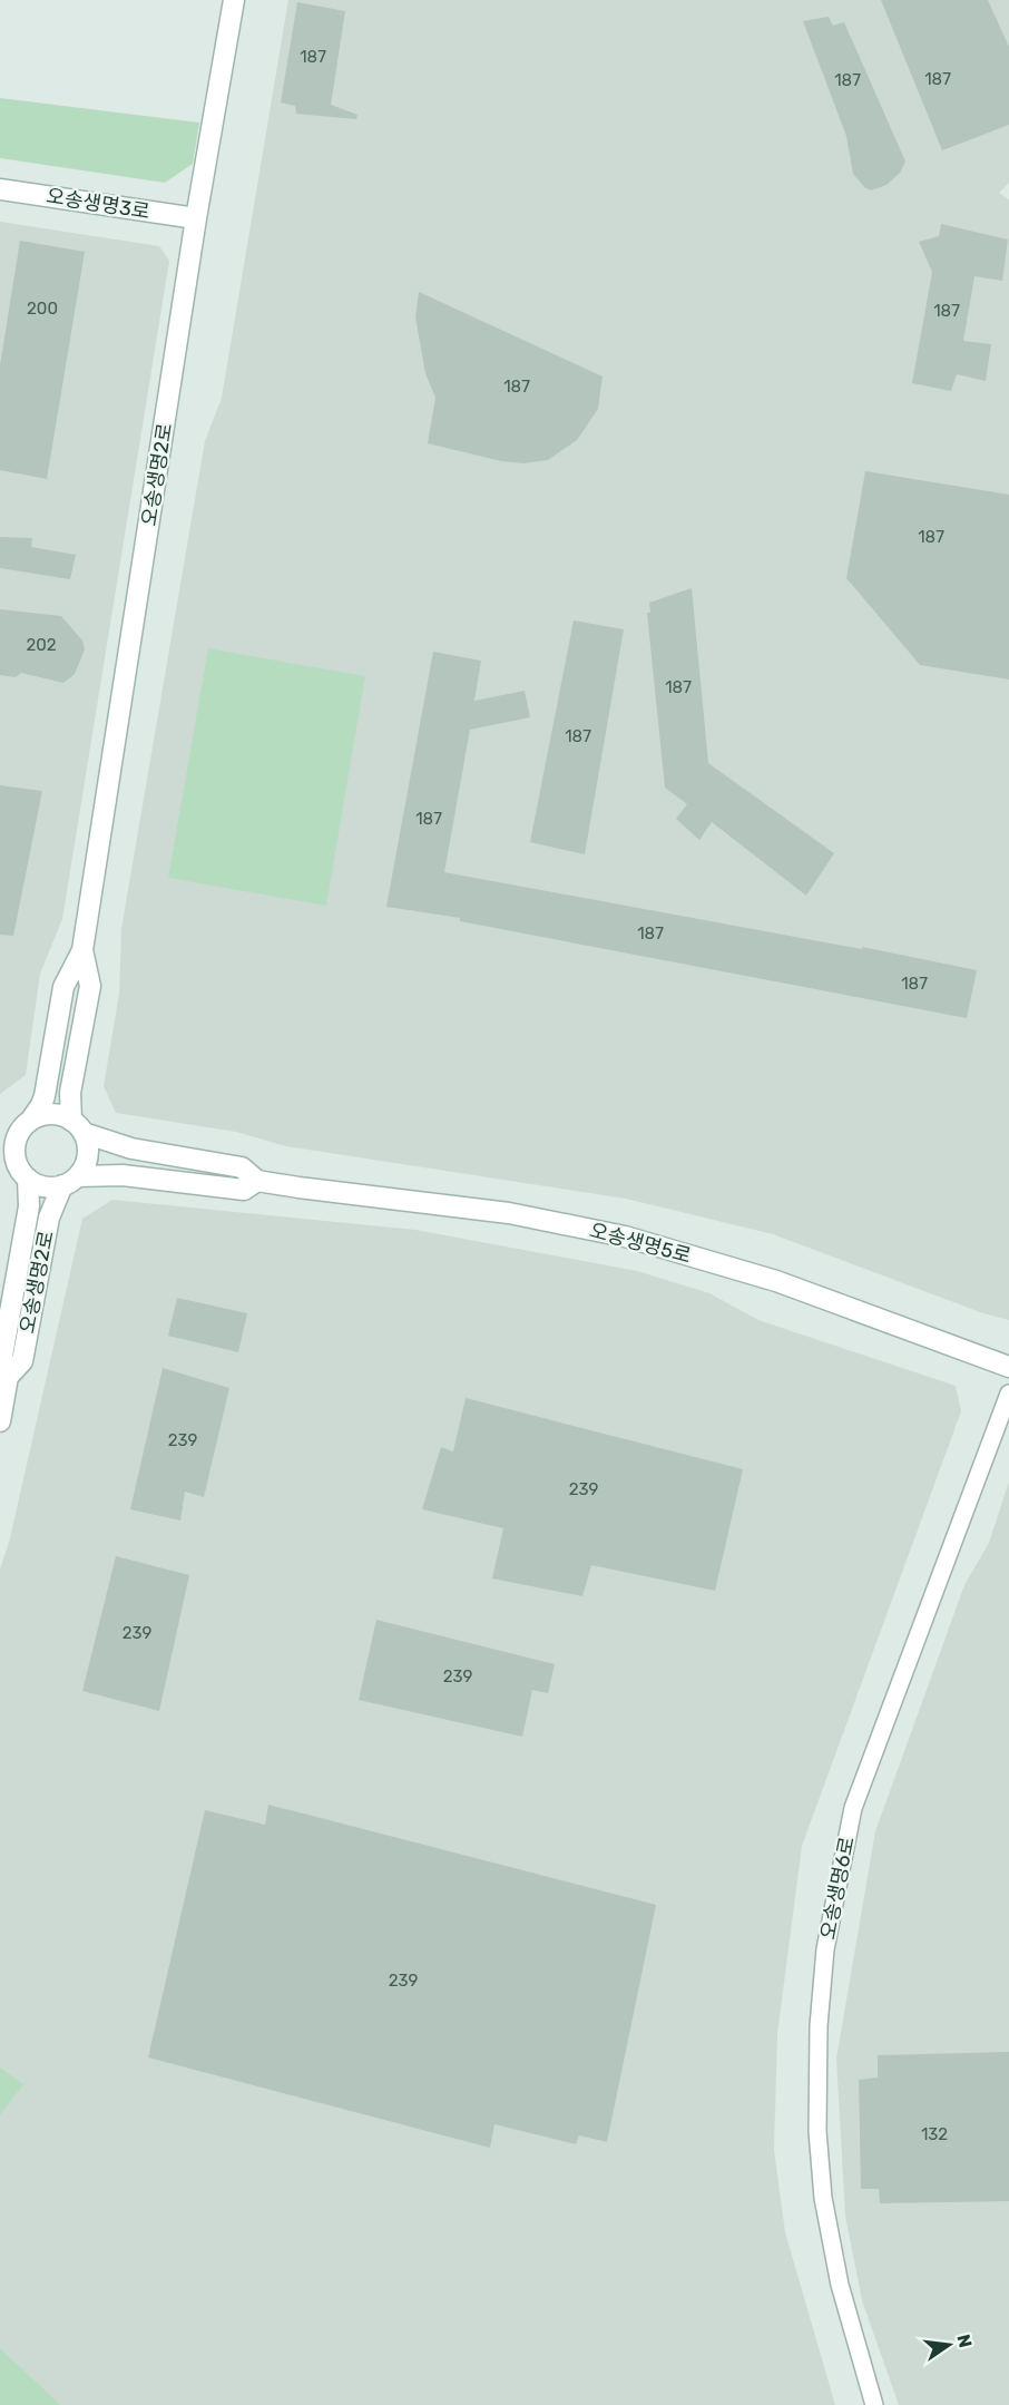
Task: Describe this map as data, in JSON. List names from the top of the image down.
{
  "streets": {
    "street": [
      "오송생명3로",
      "오송생명2로",
      "오송생명5로",
      "오송생명6로"
    ]
  },
  "crossings": [
    ["오송생명3로", "오송생명2로"],
    ["오송생명2로", "오송생명5로"]
  ],
  "house_numbers": [
    "187",
    "187",
    "187",
    "200",
    "187",
    "187",
    "187",
    "202",
    "187",
    "187",
    "187",
    "187",
    "187",
    "239",
    "239",
    "239",
    "239",
    "239",
    "132"
  ],
  "north": "right"
}
